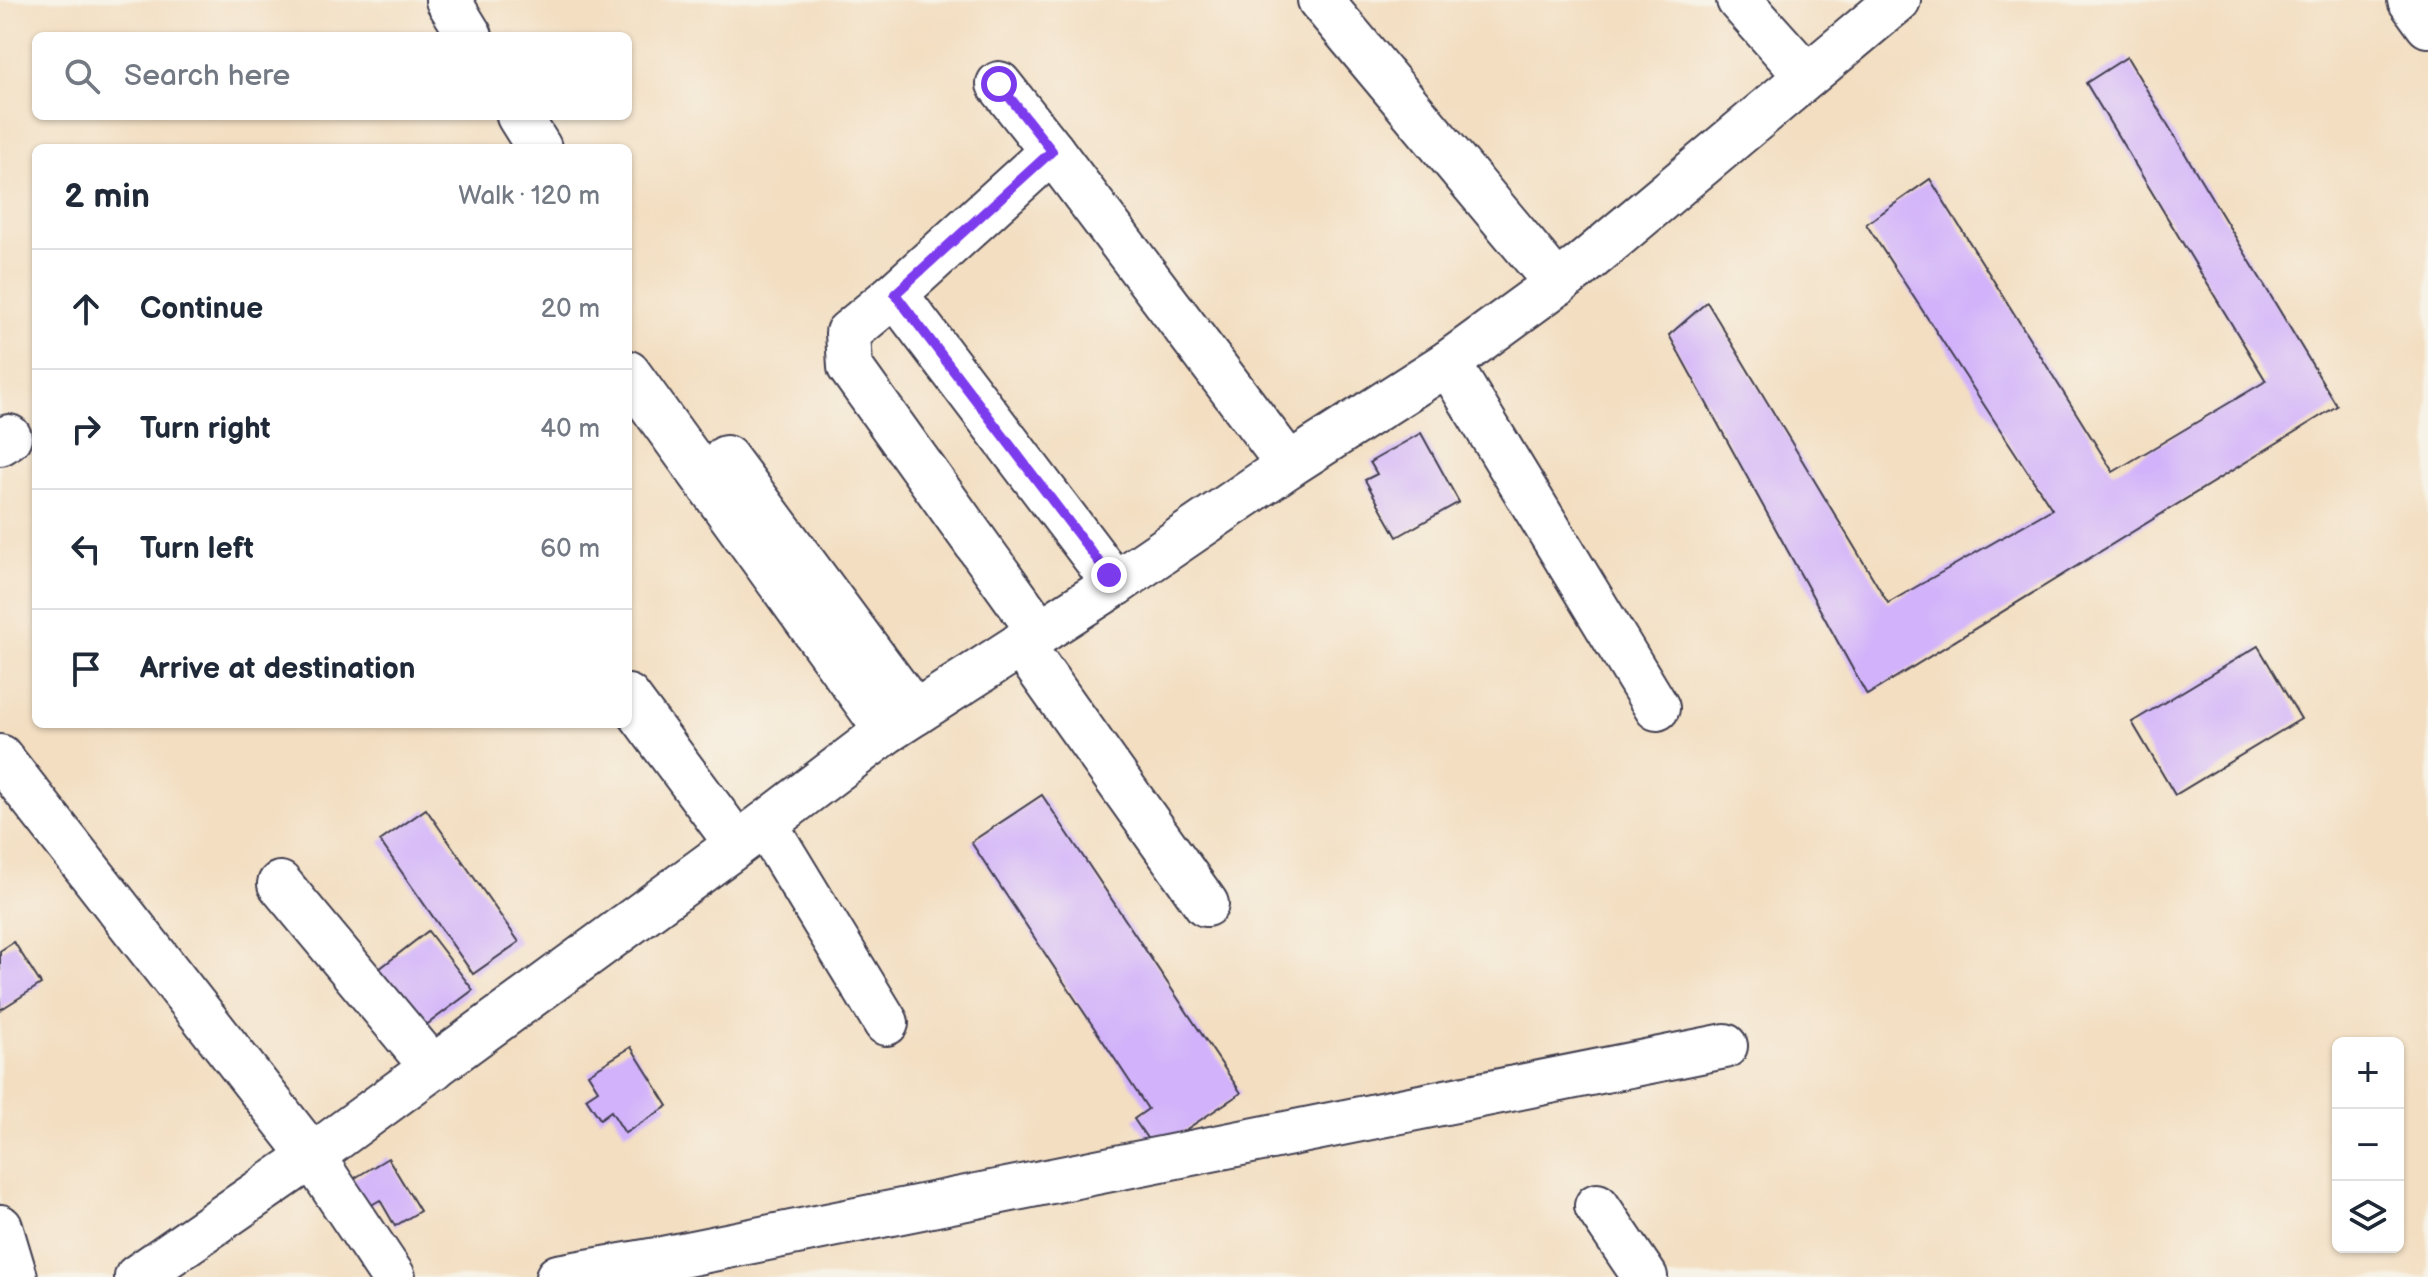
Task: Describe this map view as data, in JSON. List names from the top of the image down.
{
  "page": {
    "search": "Search here",
    "heading": ["2 min", "Walk · 120 m"],
    "list": [
      ["Continue", "20 m"],
      ["Turn right", "40 m"],
      ["Turn left", "60 m"],
      "Arrive at destination"
    ],
    "map_buttons": ["+", "−"]
  }
}
